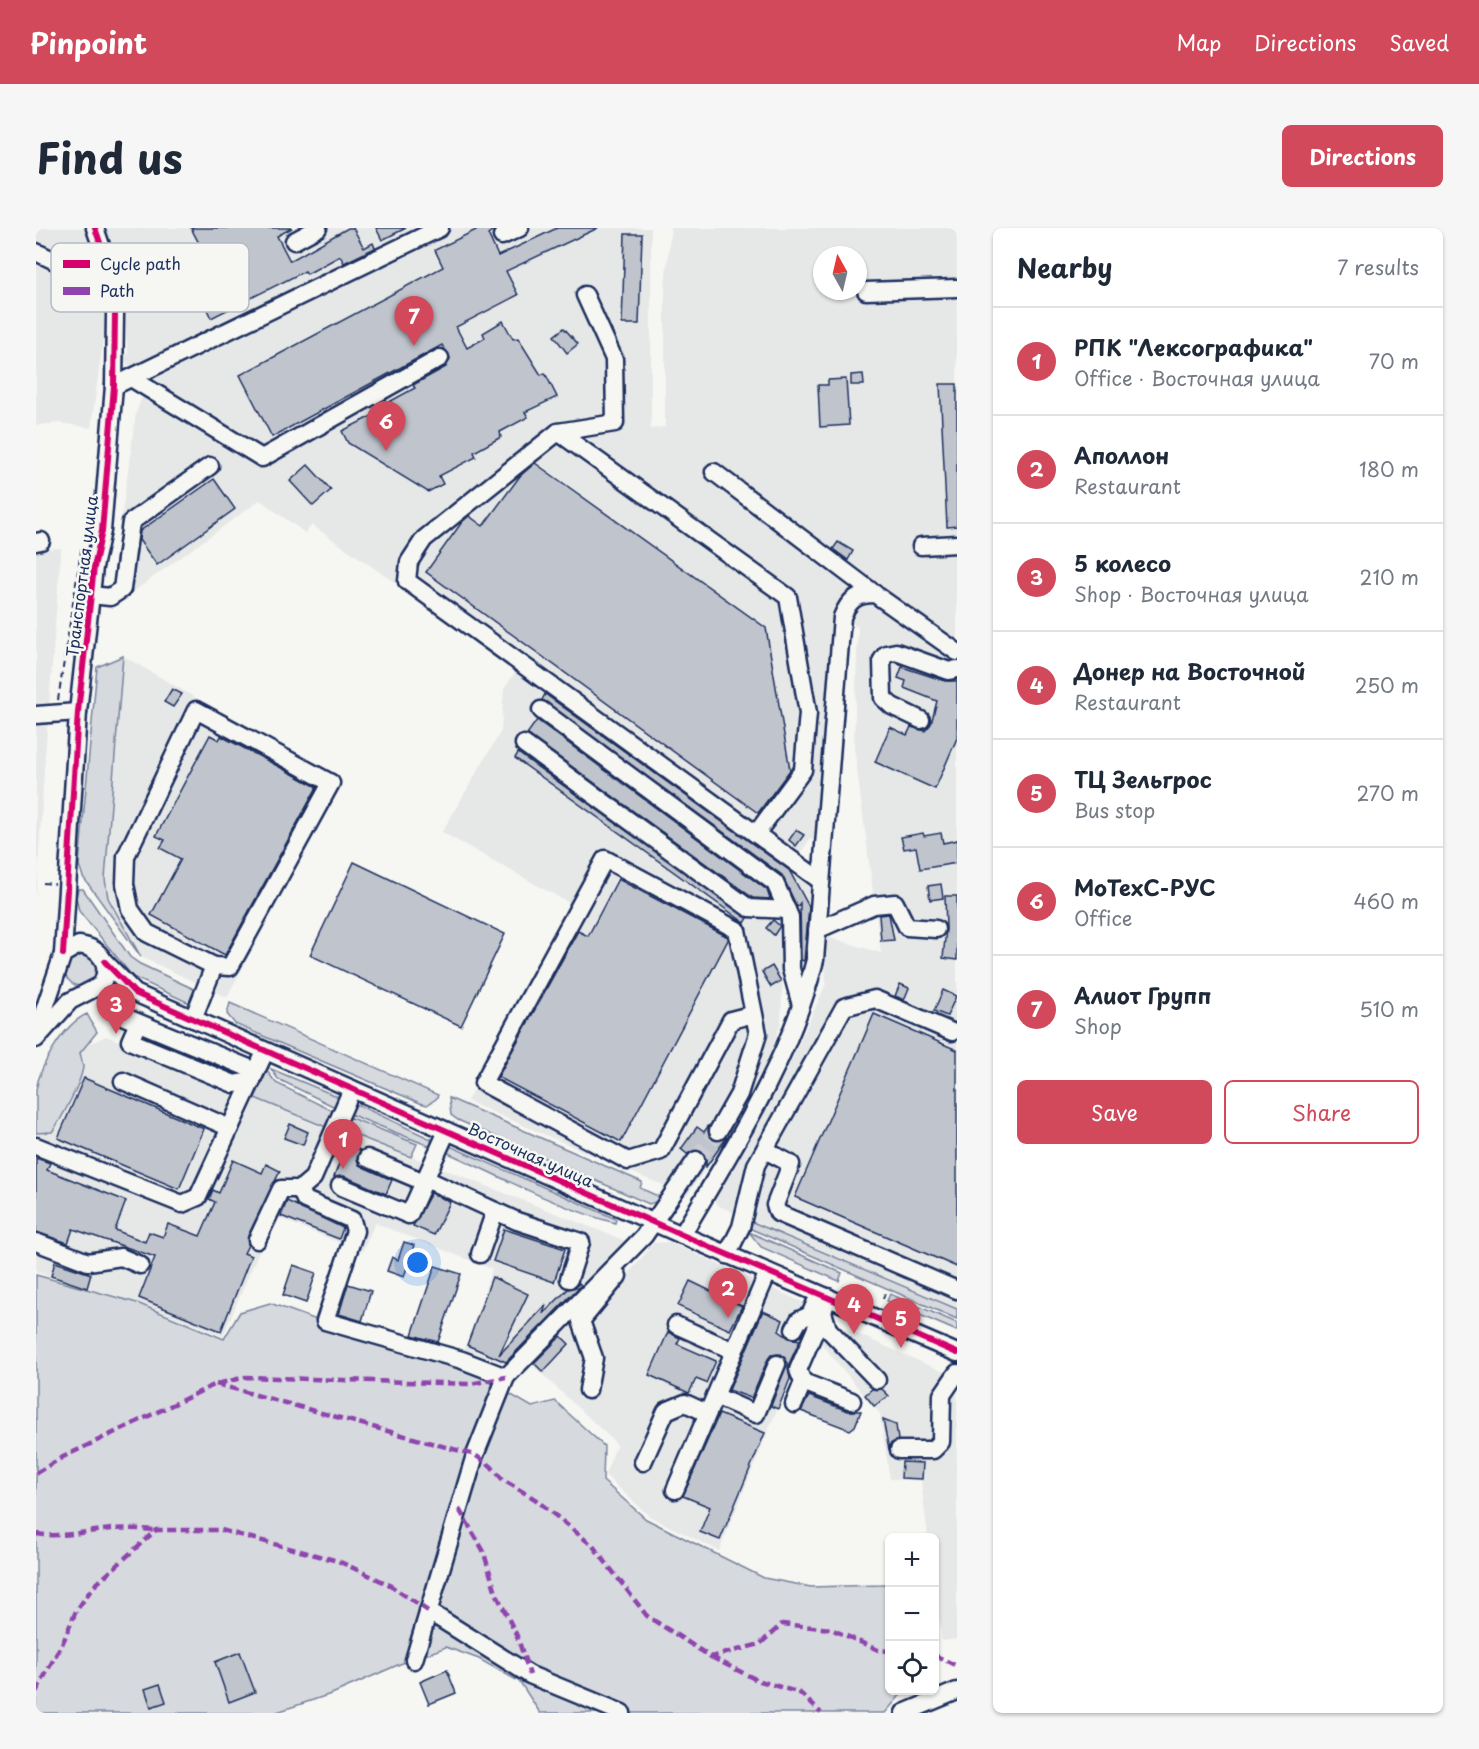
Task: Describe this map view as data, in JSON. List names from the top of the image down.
{
  "streets": {
    "street": ["Транспортная улица", "Восточная улица"]
  },
  "crossings": [
    ["Транспортная улица", "Восточная улица"]
  ],
  "legend": ["Cycle path", "Path"],
  "north": "top",
  "page": {
    "header": "Pinpoint",
    "nav": ["Map", "Directions", "Saved"],
    "title": "Find us",
    "buttons": [
      "Directions",
      ["Save", "Share"]
    ],
    "heading": ["Nearby", "7 results"],
    "pins": [
      "7",
      "6",
      "3",
      "1",
      "2",
      "4",
      "5"
    ],
    "list": [
      {
        "mark": "1",
        "name": "РПК \"Лексографика\"",
        "note": "Office · Восточная улица",
        "value": "70 m"
      },
      {
        "mark": "2",
        "name": "Аполлон",
        "note": "Restaurant",
        "value": "180 m"
      },
      {
        "mark": "3",
        "name": "5 колесо",
        "note": "Shop · Восточная улица",
        "value": "210 m"
      },
      {
        "mark": "4",
        "name": "Донер на Восточной",
        "note": "Restaurant",
        "value": "250 m"
      },
      {
        "mark": "5",
        "name": "ТЦ Зельгрос",
        "note": "Bus stop",
        "value": "270 m"
      },
      {
        "mark": "6",
        "name": "МоТехС-РУС",
        "note": "Office",
        "value": "460 m"
      },
      {
        "mark": "7",
        "name": "Алиот Групп",
        "note": "Shop",
        "value": "510 m"
      }
    ],
    "map_buttons": ["+", "−"]
  }
}
